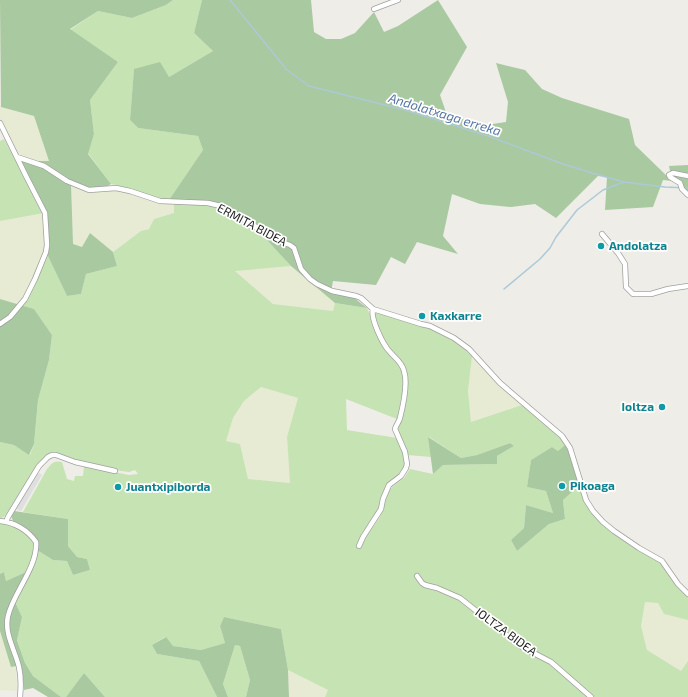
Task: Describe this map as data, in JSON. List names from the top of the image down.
{
  "streets": {
    "street": ["ERMITA BIDEA", "IOLTZA BIDEA"]
  },
  "water": ["Andolatxaga erreka"],
  "places": [
    "Andolatza",
    "Kaxkarre",
    "Ioltza",
    "Pikoaga",
    "Juantxipiborda"
  ]
}
